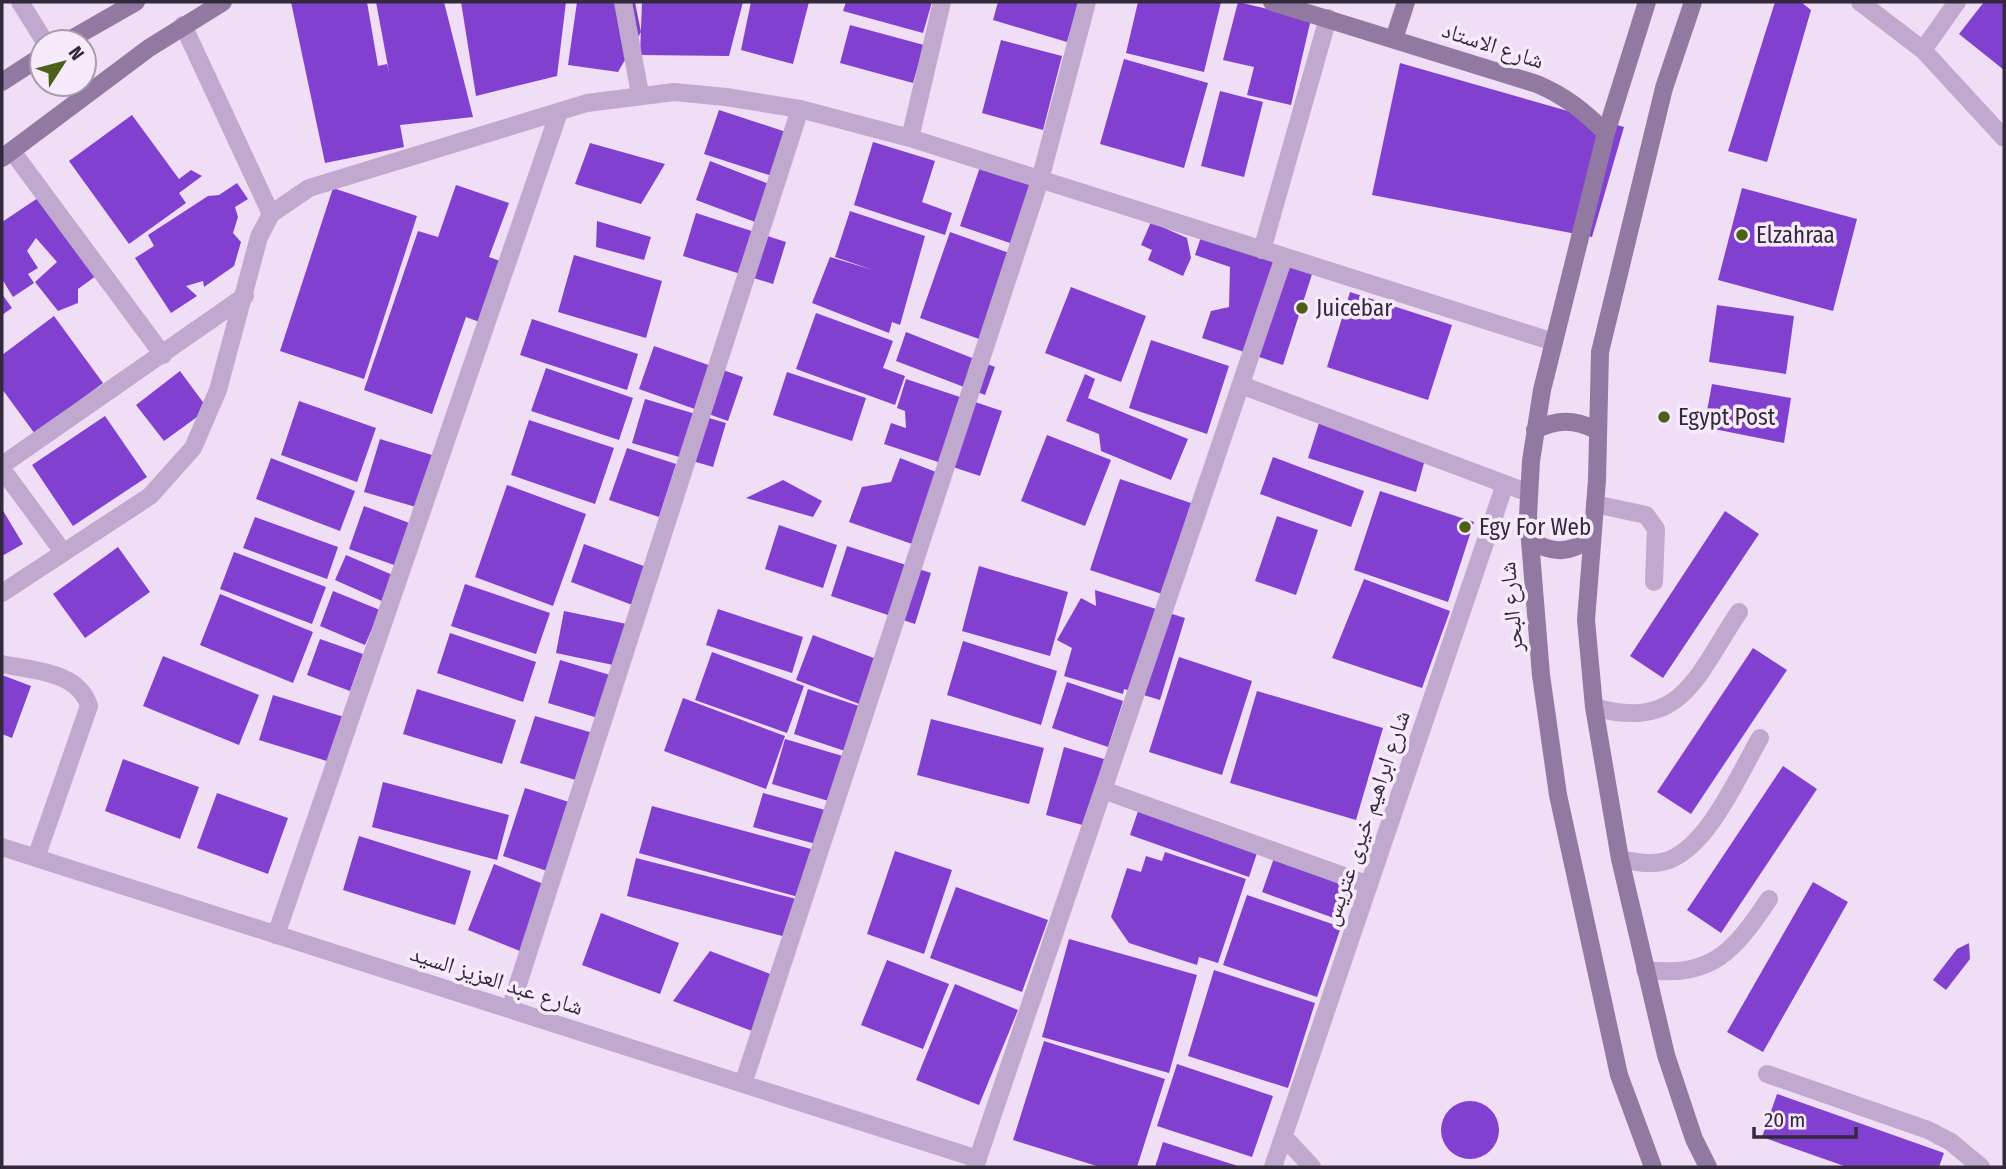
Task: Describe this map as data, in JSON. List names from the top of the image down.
{
  "streets": {
    "main road": ["شارع الاستاد", "شارع البحر"],
    "street": ["شارع ابراهيم خيرى عتريس", "شارع عبد العزيز السيد"]
  },
  "crossings": [
    ["شارع الاستاد", "شارع البحر"]
  ],
  "places": [
    "Elzahraa",
    "Juicebar",
    "Egypt Post",
    "Egy For Web"
  ],
  "scale_bar": "20 m",
  "north": "top right"
}
